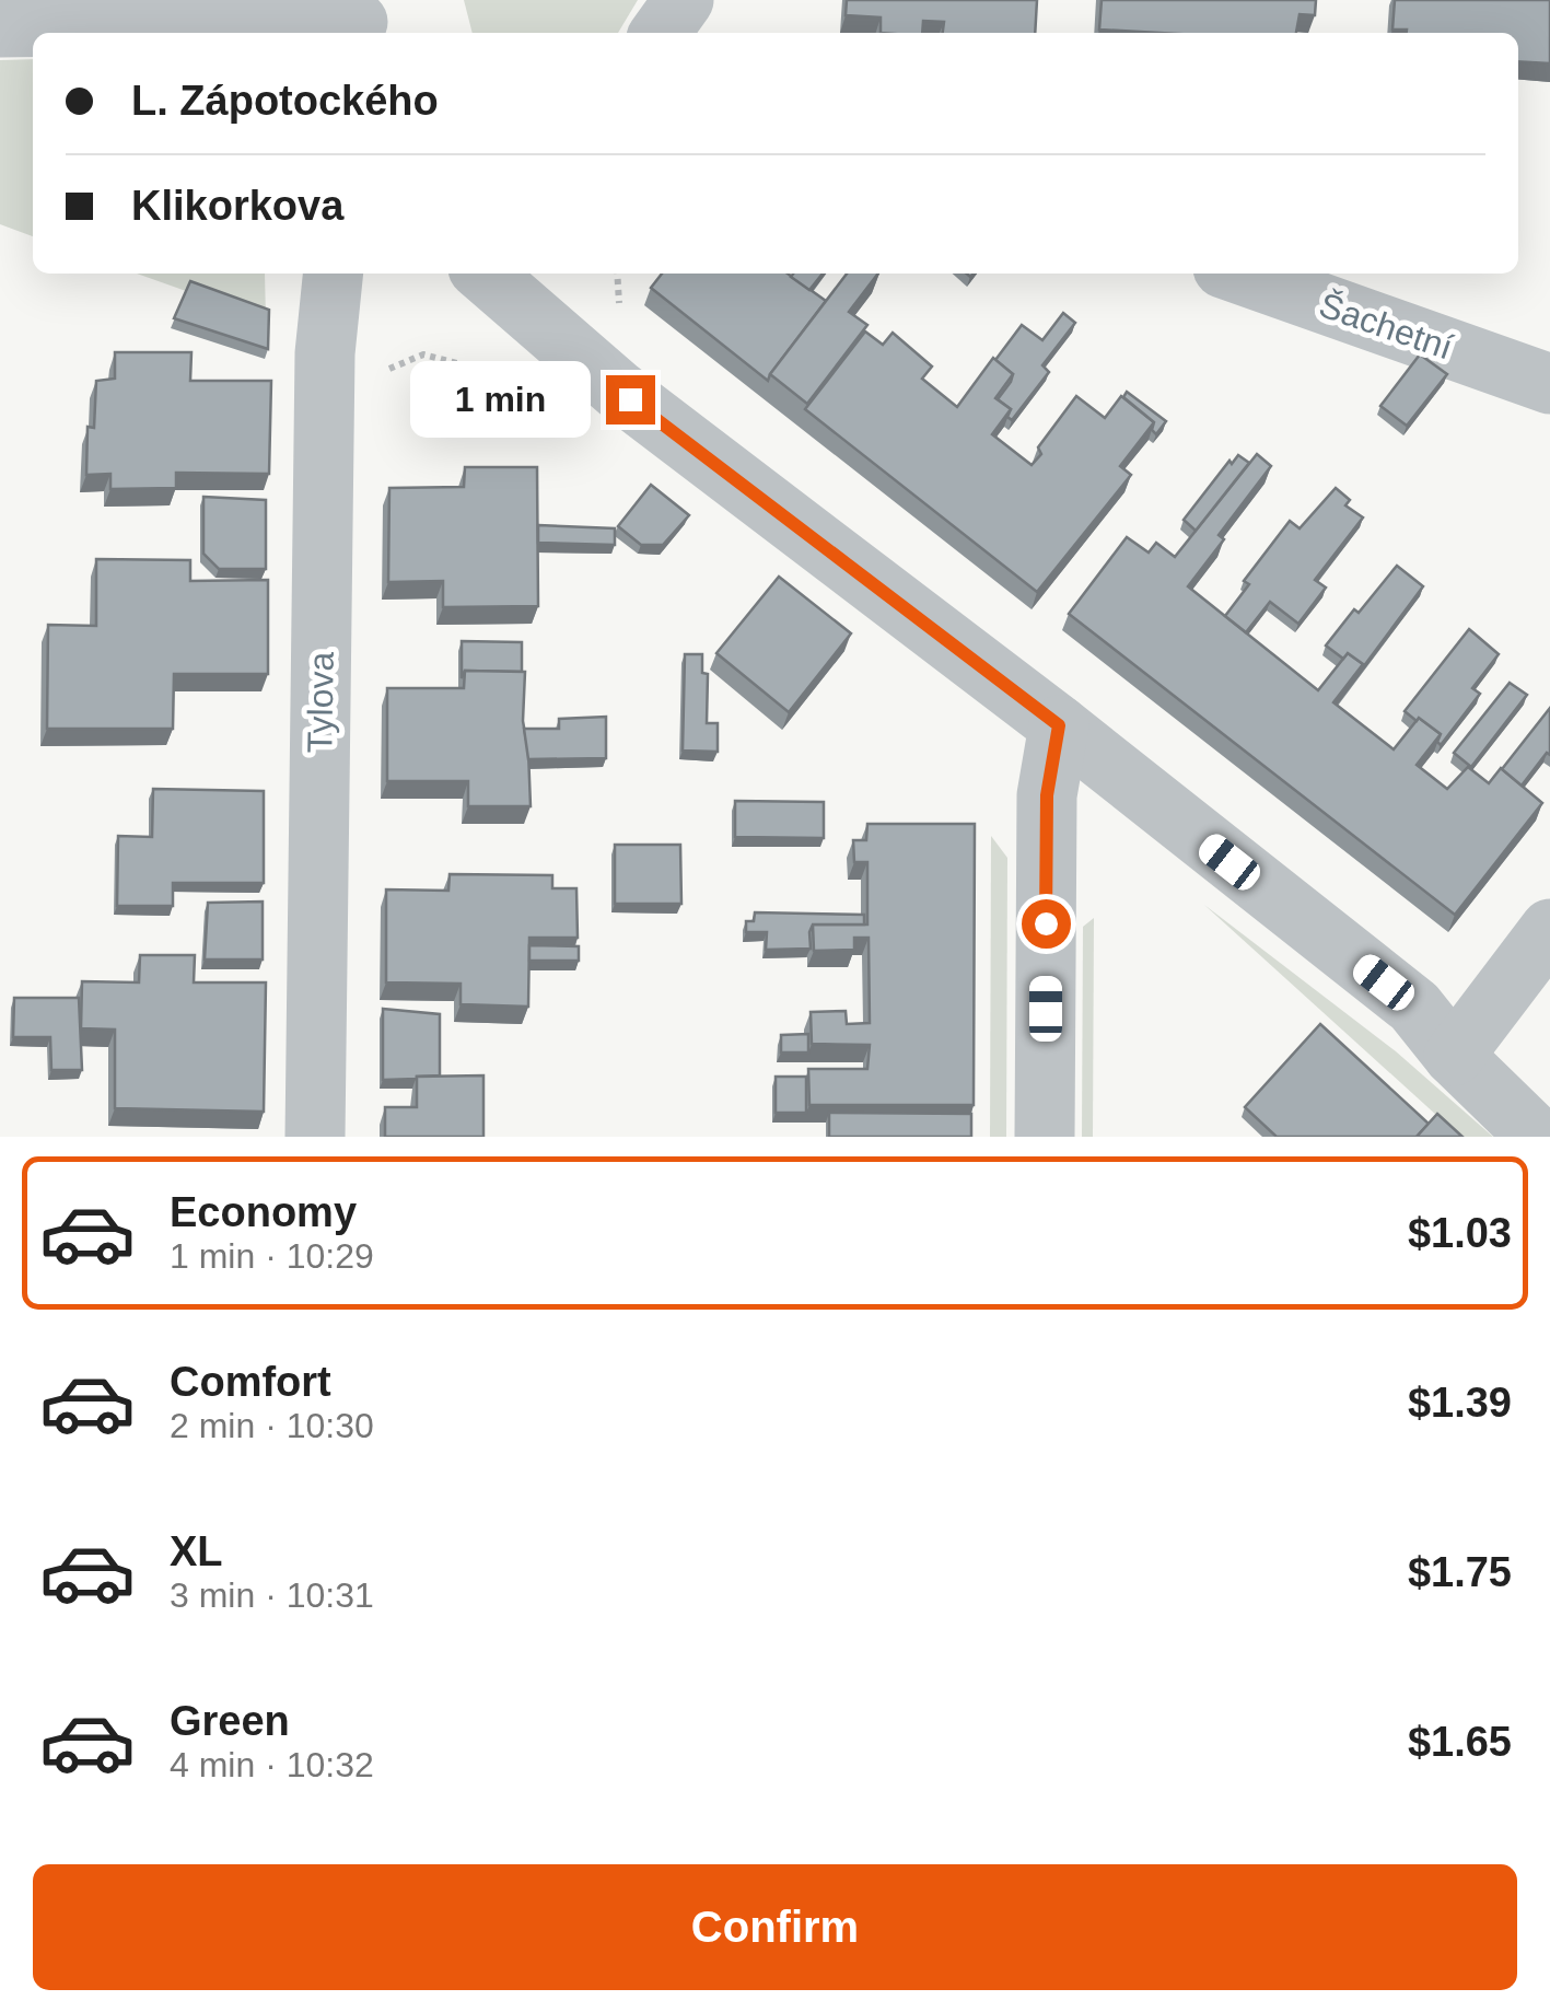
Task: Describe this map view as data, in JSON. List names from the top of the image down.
{
  "streets": {
    "street": ["Šachetní", "Tylova"]
  },
  "page": {
    "banner": ["L. Zápotockého", "Klikorkova"],
    "bubble": "1 min",
    "list": [
      {
        "name": "Economy",
        "note": "1 min · 10:29",
        "value": "$1.03"
      },
      {
        "name": "Comfort",
        "note": "2 min · 10:30",
        "value": "$1.39"
      },
      {
        "name": "XL",
        "note": "3 min · 10:31",
        "value": "$1.75"
      },
      {
        "name": "Green",
        "note": "4 min · 10:32",
        "value": "$1.65"
      }
    ],
    "buttons": "Confirm"
  }
}
